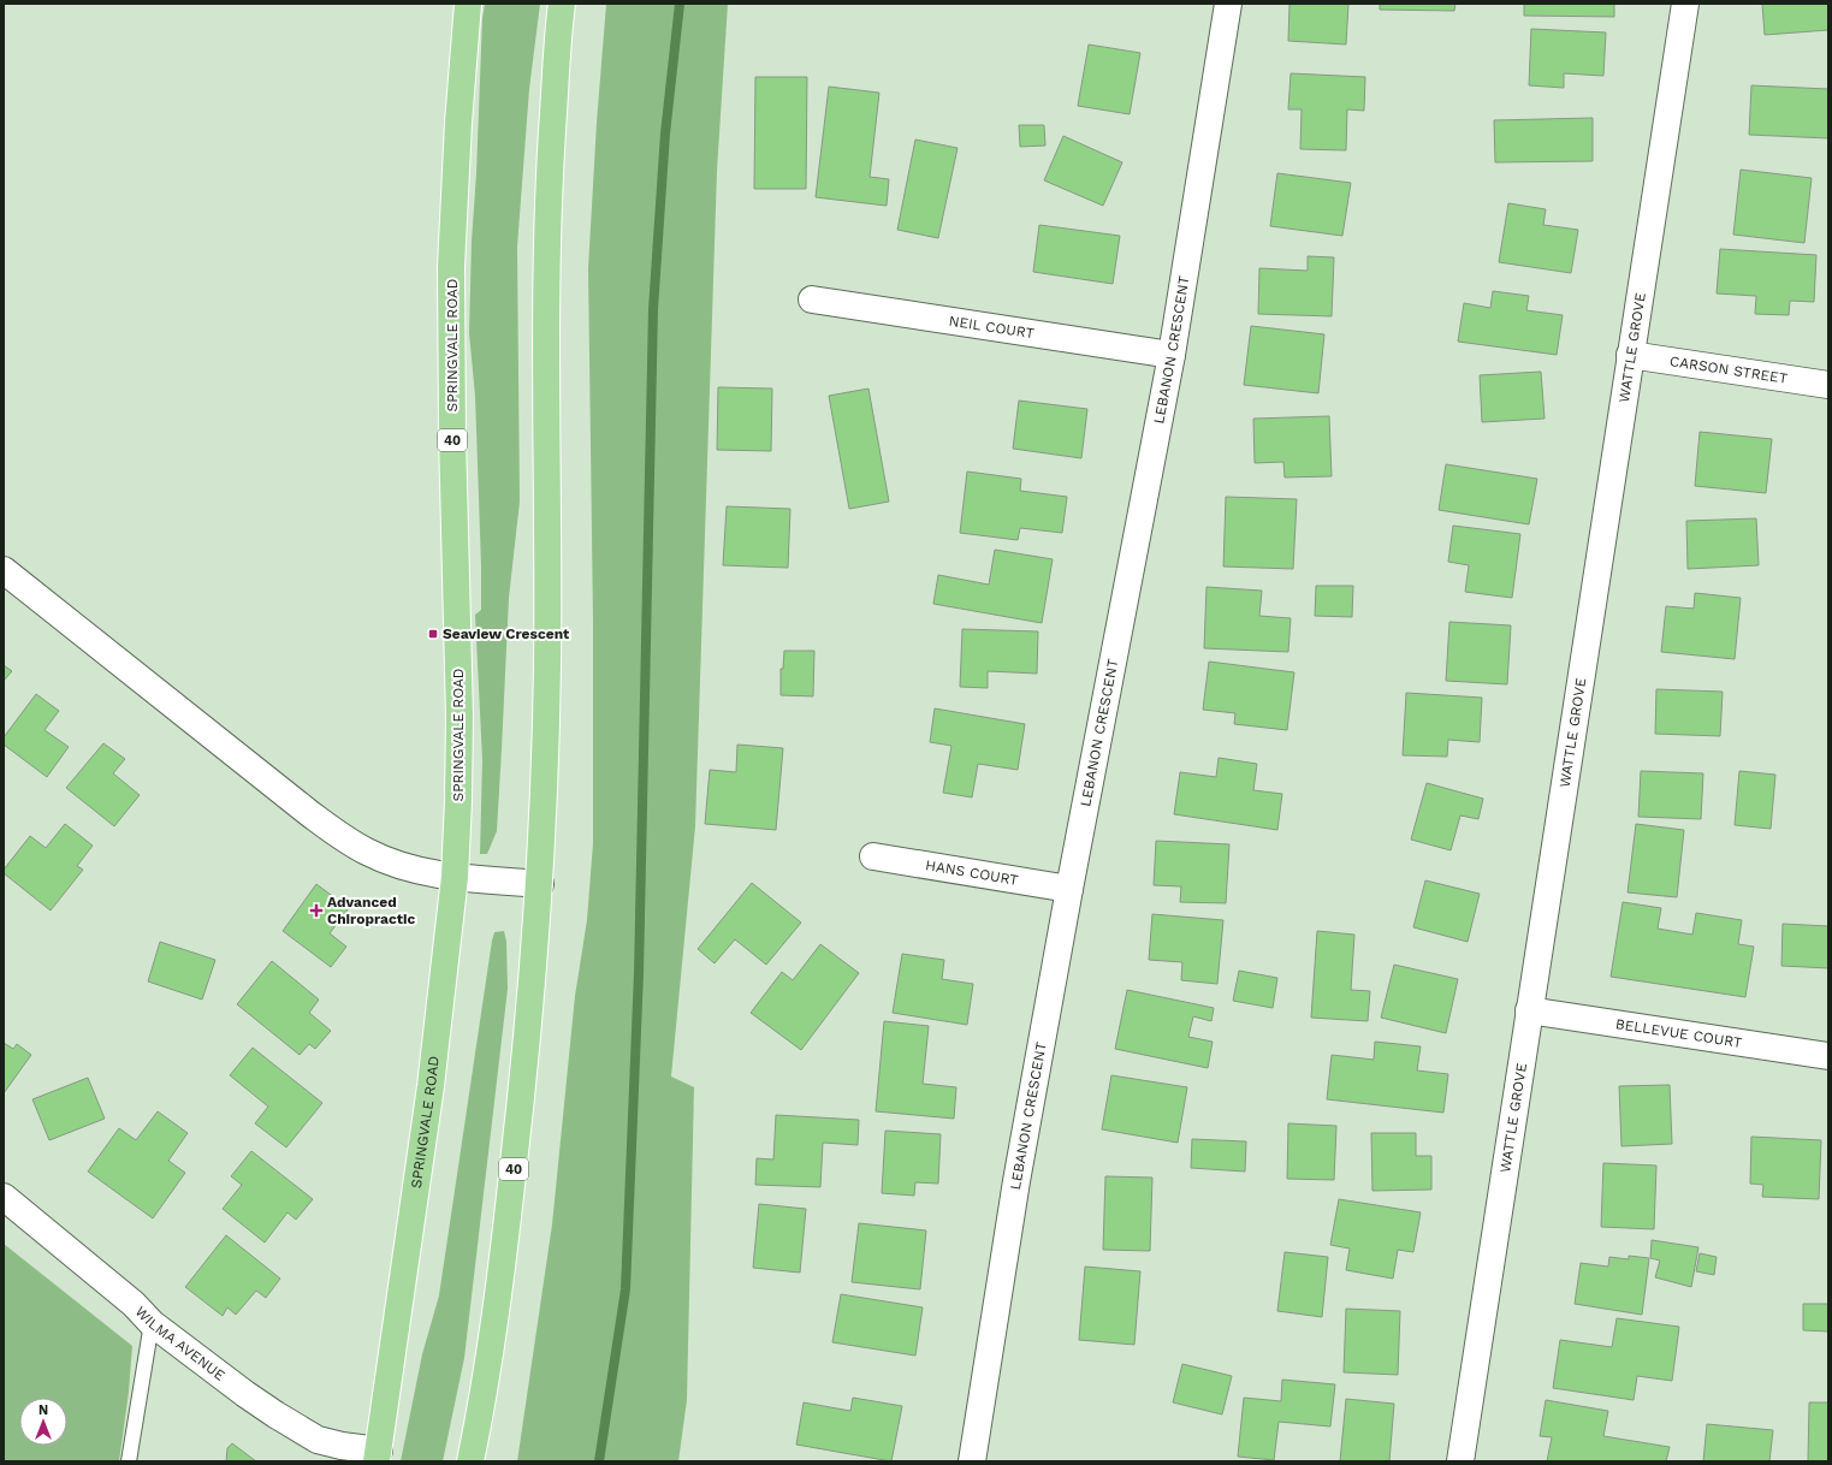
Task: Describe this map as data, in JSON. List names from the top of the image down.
{
  "streets": {
    "highway": ["SPRINGVALE ROAD", "40"],
    "street": [
      "NEIL COURT",
      "WATTLE GROVE",
      "LEBANON CRESCENT",
      "CARSON STREET",
      "HANS COURT",
      "BELLEVUE COURT",
      "WILMA AVENUE"
    ]
  },
  "crossings": [
    ["NEIL COURT", "LEBANON CRESCENT"],
    ["SPRINGVALE ROAD", "WILMA AVENUE"],
    ["WATTLE GROVE", "CARSON STREET"],
    ["WATTLE GROVE", "BELLEVUE COURT"],
    ["LEBANON CRESCENT", "HANS COURT"]
  ],
  "places": {
    "transit": ["Seaview Crescent"],
    "health": ["Advanced Chiropractic"]
  },
  "north": "top"
}
